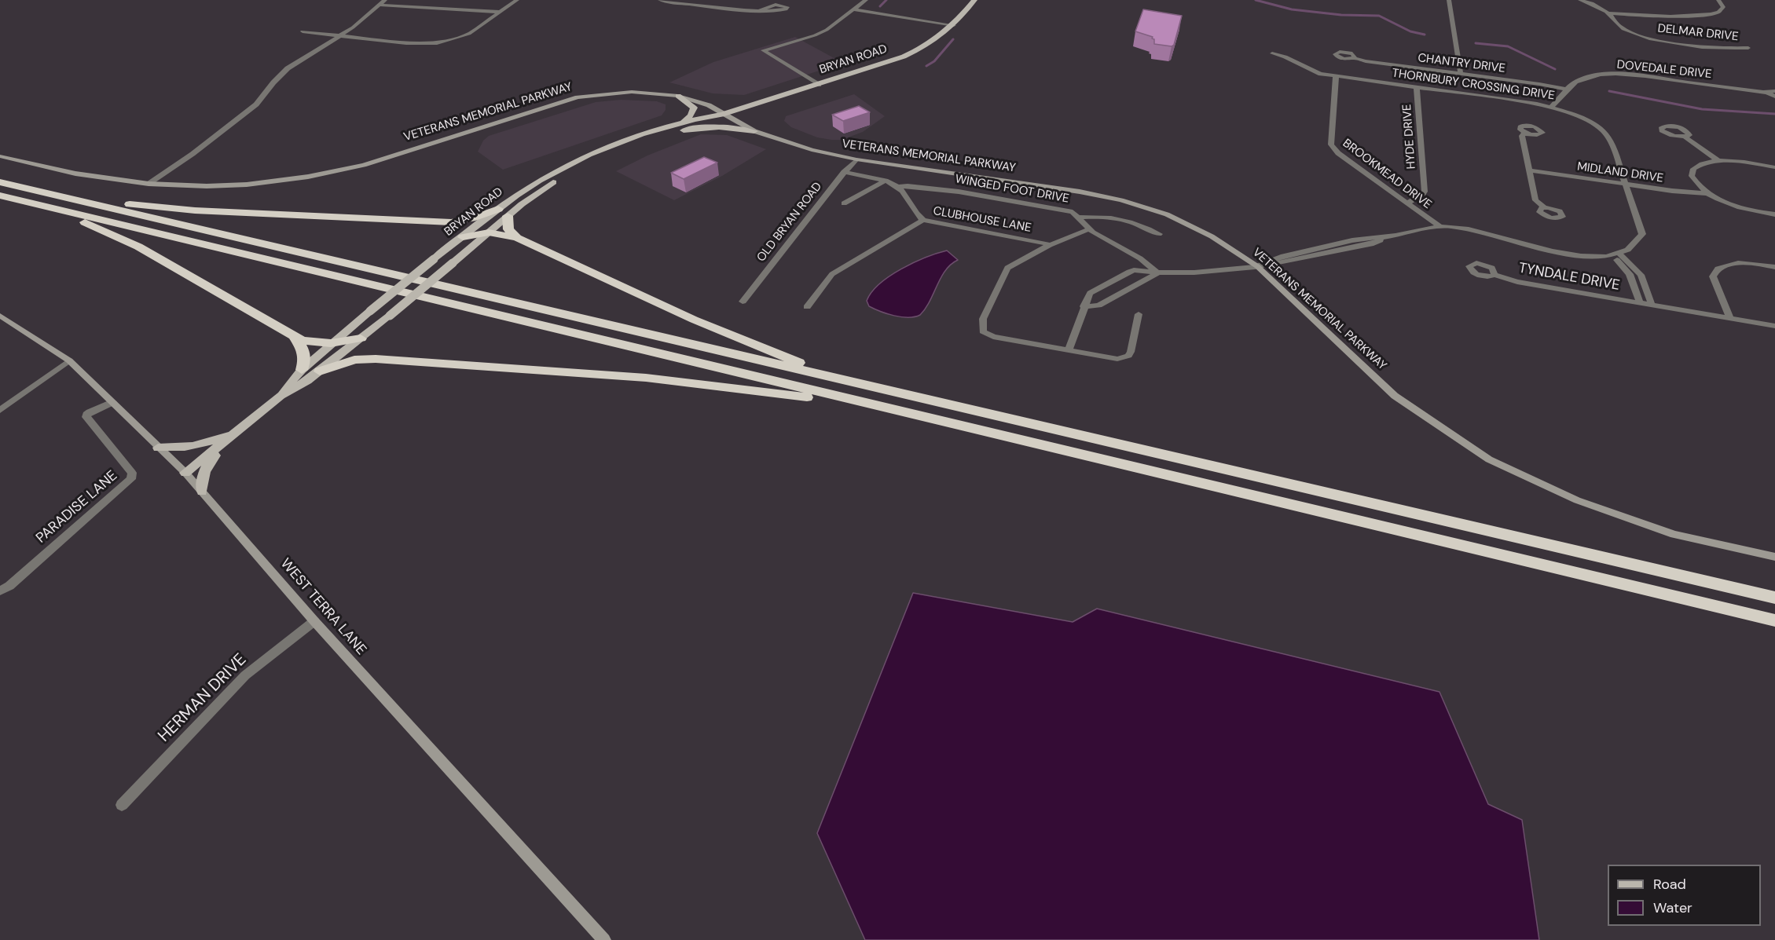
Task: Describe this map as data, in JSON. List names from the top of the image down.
{
  "streets": {
    "main road": ["BRYAN ROAD"],
    "street": [
      "DELMAR DRIVE",
      "CHANTRY DRIVE",
      "DOVEDALE DRIVE",
      "THORNBURY CROSSING DRIVE",
      "VETERANS MEMORIAL PARKWAY",
      "HYDE DRIVE",
      "MIDLAND DRIVE",
      "BROOKMEAD DRIVE",
      "WINGED FOOT DRIVE",
      "CLUBHOUSE LANE",
      "OLD BRYAN ROAD",
      "TYNDALE DRIVE",
      "PARADISE LANE",
      "WEST TERRA LANE",
      "HERMAN DRIVE"
    ]
  },
  "crossings": [
    ["BRYAN ROAD", "VETERANS MEMORIAL PARKWAY"],
    ["BRYAN ROAD", "WEST TERRA LANE"],
    ["CHANTRY DRIVE", "DOVEDALE DRIVE"],
    ["DOVEDALE DRIVE", "THORNBURY CROSSING DRIVE"],
    ["THORNBURY CROSSING DRIVE", "HYDE DRIVE"],
    ["THORNBURY CROSSING DRIVE", "MIDLAND DRIVE"],
    ["THORNBURY CROSSING DRIVE", "BROOKMEAD DRIVE"],
    ["THORNBURY CROSSING DRIVE", "TYNDALE DRIVE"],
    ["VETERANS MEMORIAL PARKWAY", "OLD BRYAN ROAD"],
    ["HYDE DRIVE", "BROOKMEAD DRIVE"],
    ["WINGED FOOT DRIVE", "CLUBHOUSE LANE"],
    ["WINGED FOOT DRIVE", "OLD BRYAN ROAD"],
    ["PARADISE LANE", "WEST TERRA LANE"],
    ["WEST TERRA LANE", "HERMAN DRIVE"]
  ],
  "legend": ["Road", "Water"]
}
